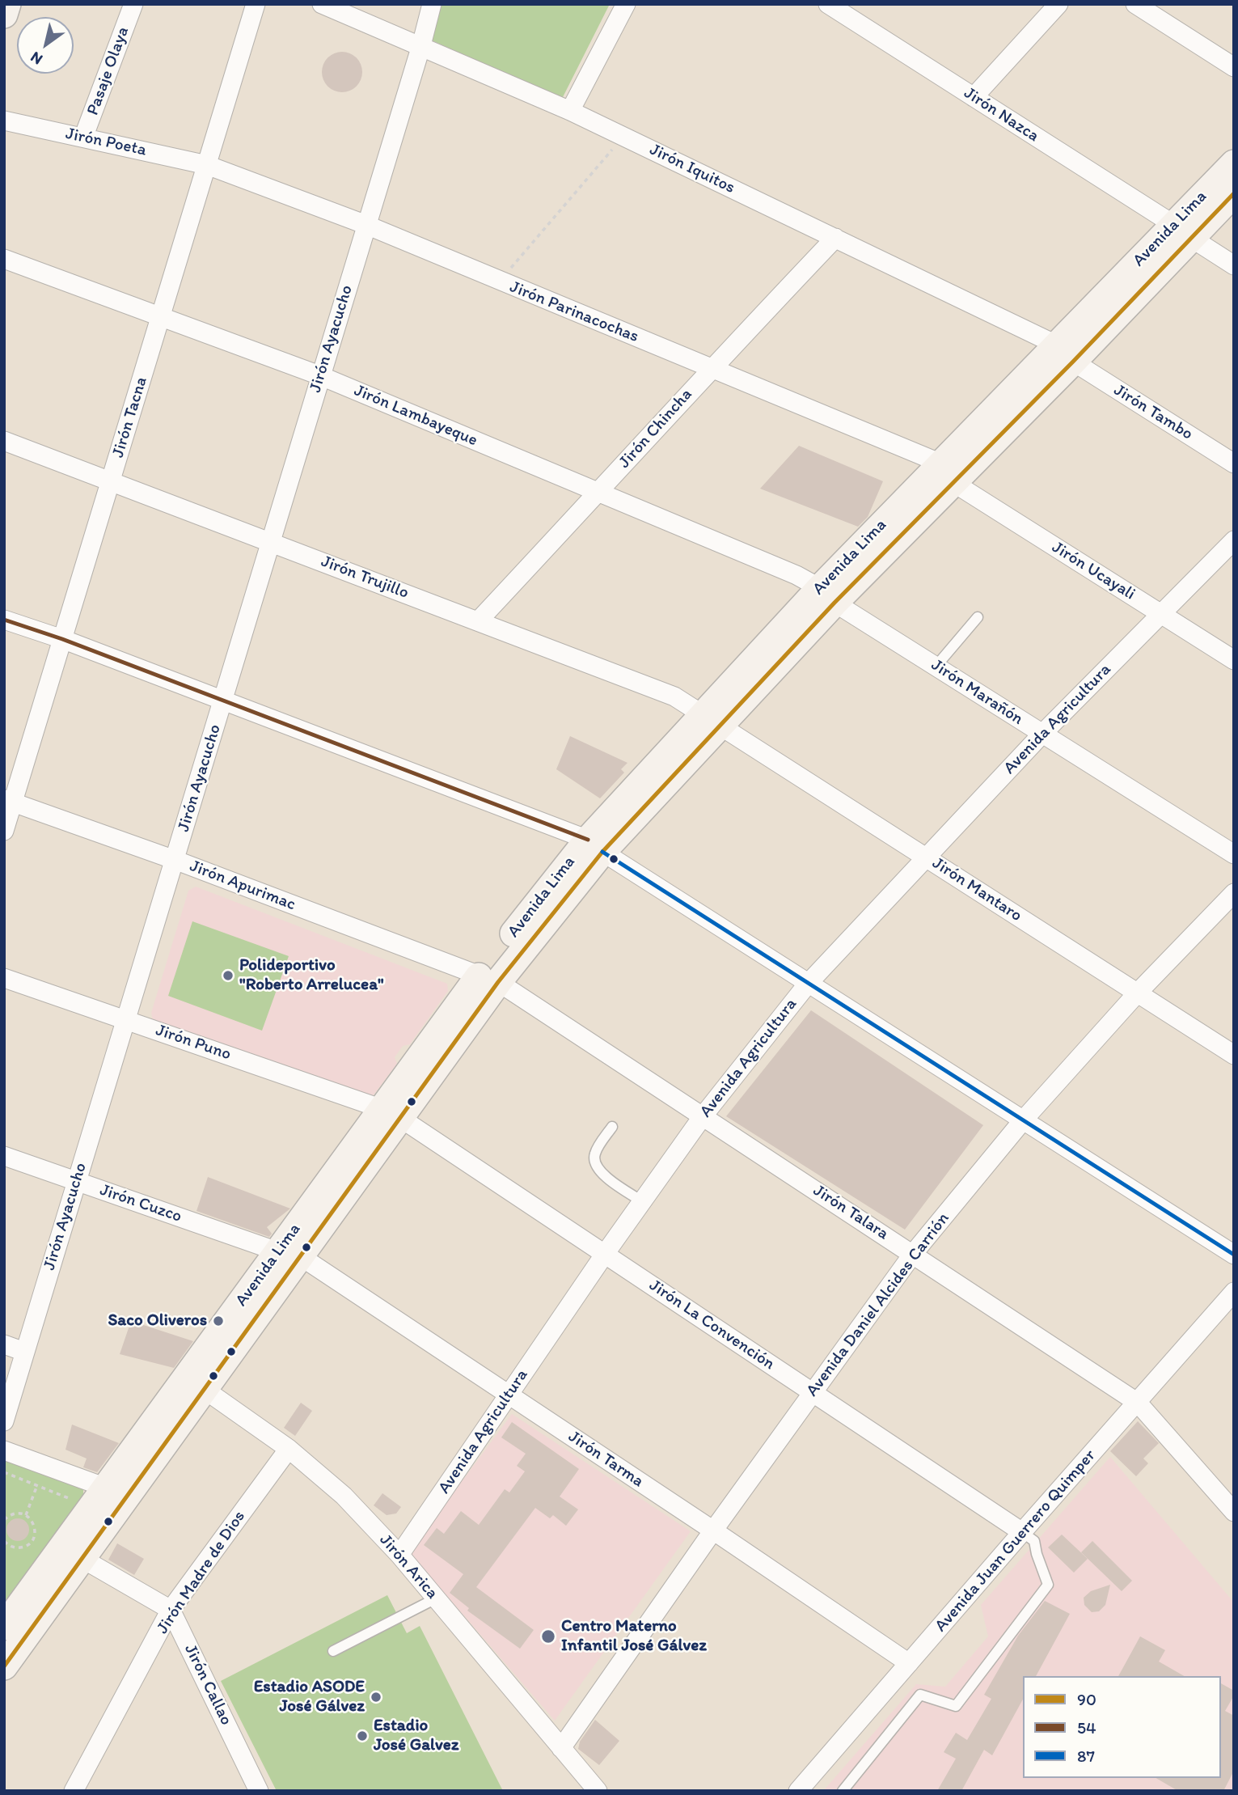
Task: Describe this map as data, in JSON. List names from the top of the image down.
{
  "streets": {
    "main road": ["Avenida Lima"],
    "street": [
      "Pasaje Olaya",
      "Jirón Nazca",
      "Jirón Poeta",
      "Jirón Iquitos",
      "Jirón Parinacochas",
      "Jirón Ayacucho",
      "Jirón Tambo",
      "Jirón Lambayeque",
      "Jirón Tacna",
      "Jirón Chincha",
      "Jirón Ucayali",
      "Jirón Trujillo",
      "Jirón Marañón",
      "Avenida Agricultura",
      "Jirón Apurimac",
      "Jirón Mantaro",
      "Jirón Puno",
      "Jirón Cuzco",
      "Jirón Talara",
      "Avenida Daniel Alcides Carrión",
      "Jirón La Convención",
      "Jirón Tarma",
      "Avenida Juan Guerrero Quimper",
      "Jirón Arica",
      "Jirón Madre de Dios",
      "Jirón Callao"
    ]
  },
  "crossings": [
    ["Pasaje Olaya", "Jirón Poeta"],
    ["Jirón Nazca", "Avenida Lima"],
    ["Jirón Poeta", "Jirón Parinacochas"],
    ["Jirón Poeta", "Jirón Tacna"],
    ["Jirón Iquitos", "Avenida Lima"],
    ["Jirón Iquitos", "Jirón Ayacucho"],
    ["Jirón Iquitos", "Jirón Tambo"],
    ["Jirón Iquitos", "Jirón Chincha"],
    ["Avenida Lima", "Jirón Parinacochas"],
    ["Avenida Lima", "Jirón Tambo"],
    ["Avenida Lima", "Jirón Lambayeque"],
    ["Avenida Lima", "Jirón Ucayali"],
    ["Avenida Lima", "Jirón Trujillo"],
    ["Avenida Lima", "Jirón Marañón"],
    ["Avenida Lima", "Jirón Apurimac"],
    ["Avenida Lima", "Jirón Mantaro"],
    ["Avenida Lima", "Jirón Puno"],
    ["Avenida Lima", "Jirón Cuzco"],
    ["Avenida Lima", "Jirón Talara"],
    ["Avenida Lima", "Jirón La Convención"],
    ["Avenida Lima", "Jirón Tarma"],
    ["Avenida Lima", "Jirón Arica"],
    ["Jirón Parinacochas", "Jirón Ayacucho"],
    ["Jirón Parinacochas", "Jirón Tacna"],
    ["Jirón Parinacochas", "Jirón Chincha"],
    ["Jirón Parinacochas", "Jirón Ucayali"],
    ["Jirón Ayacucho", "Jirón Lambayeque"],
    ["Jirón Ayacucho", "Jirón Trujillo"],
    ["Jirón Ayacucho", "Jirón Apurimac"],
    ["Jirón Ayacucho", "Jirón Puno"],
    ["Jirón Ayacucho", "Jirón Cuzco"],
    ["Jirón Lambayeque", "Jirón Tacna"],
    ["Jirón Lambayeque", "Jirón Chincha"],
    ["Jirón Lambayeque", "Jirón Marañón"],
    ["Jirón Tacna", "Jirón Trujillo"],
    ["Jirón Tacna", "Jirón Apurimac"],
    ["Jirón Chincha", "Jirón Trujillo"],
    ["Jirón Ucayali", "Avenida Agricultura"],
    ["Jirón Trujillo", "Jirón Mantaro"],
    ["Jirón Marañón", "Avenida Agricultura"],
    ["Avenida Agricultura", "Jirón Mantaro"],
    ["Avenida Agricultura", "Jirón Talara"],
    ["Avenida Agricultura", "Jirón La Convención"],
    ["Avenida Agricultura", "Jirón Tarma"],
    ["Avenida Agricultura", "Jirón Arica"],
    ["Jirón Apurimac", "Jirón Talara"],
    ["Jirón Mantaro", "Avenida Daniel Alcides Carrión"],
    ["Jirón Puno", "Jirón La Convención"],
    ["Jirón Cuzco", "Jirón Tarma"],
    ["Jirón Talara", "Avenida Daniel Alcides Carrión"],
    ["Jirón Talara", "Avenida Juan Guerrero Quimper"],
    ["Avenida Daniel Alcides Carrión", "Jirón La Convención"],
    ["Avenida Daniel Alcides Carrión", "Jirón Tarma"],
    ["Avenida Daniel Alcides Carrión", "Jirón Arica"],
    ["Jirón La Convención", "Avenida Juan Guerrero Quimper"],
    ["Jirón Tarma", "Avenida Juan Guerrero Quimper"],
    ["Jirón Arica", "Jirón Madre de Dios"],
    ["Jirón Madre de Dios", "Jirón Callao"]
  ],
  "places": [
    "Polideportivo \"Roberto Arrelucea\"",
    "Saco Oliveros",
    "Centro Materno Infantil José Gálvez",
    "Estadio ASODE José Gálvez",
    "Estadio José Galvez"
  ],
  "lines": ["transit line 90", "transit line 54", "transit line 87"],
  "legend": ["90", "54", "87"],
  "north": "bottom left"
}
